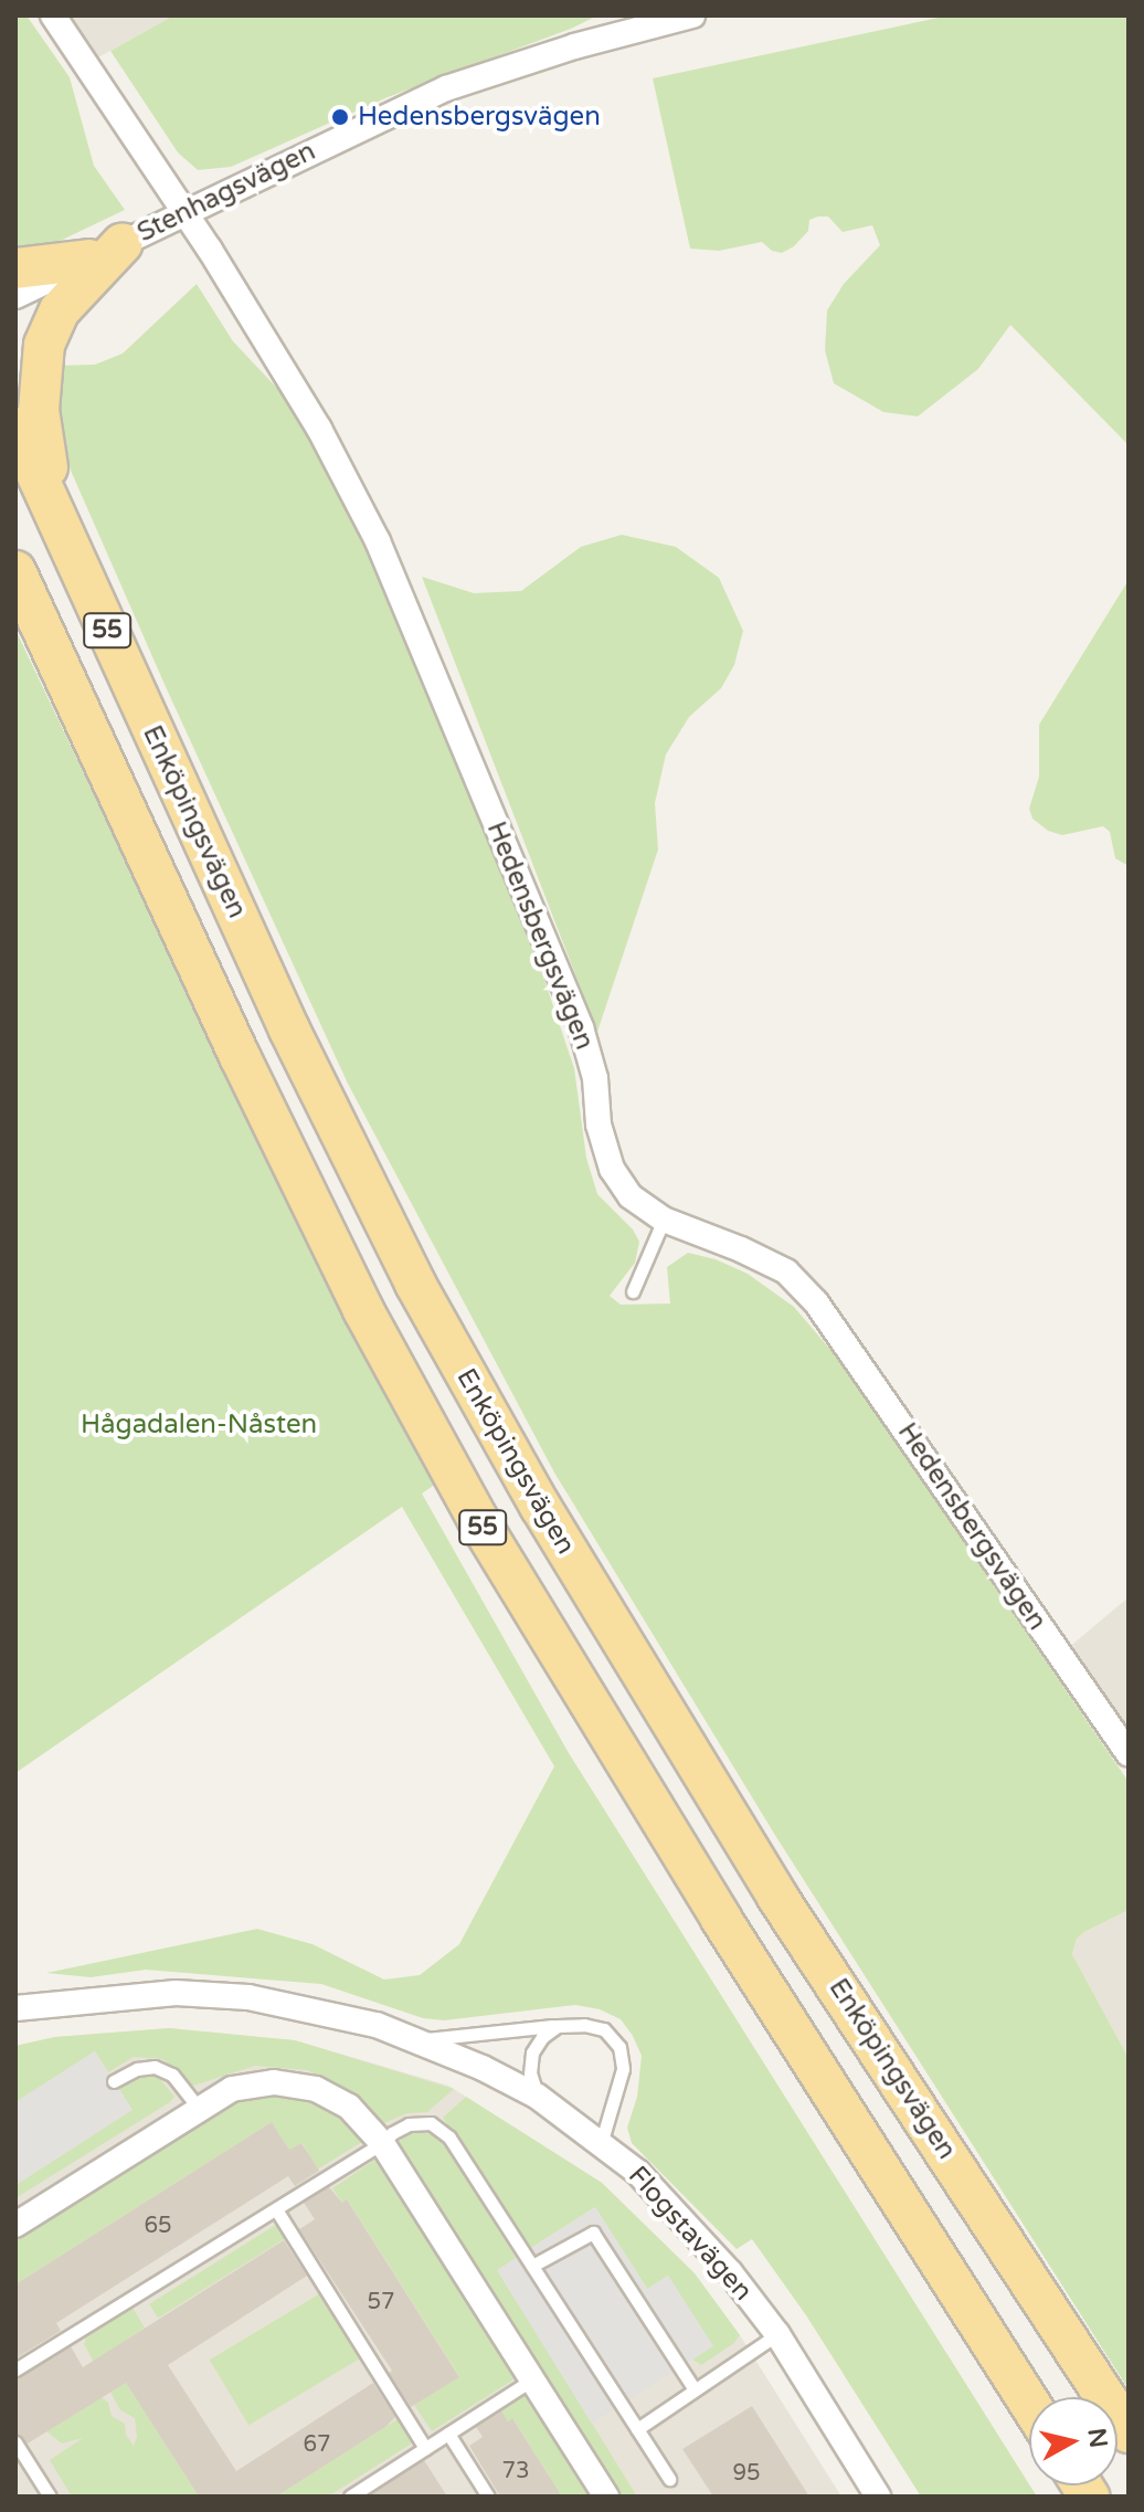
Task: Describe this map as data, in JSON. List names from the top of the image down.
{
  "streets": {
    "main road": ["55", "Enköpingsvägen"],
    "street": ["Stenhagsvägen", "Hedensbergsvägen", "Flogstavägen"]
  },
  "crossings": [
    ["Stenhagsvägen", "Hedensbergsvägen"]
  ],
  "parks": ["Hågadalen-Nåsten"],
  "places": ["Hedensbergsvägen"],
  "house_numbers": [
    "65",
    "57",
    "67",
    "73",
    "95"
  ],
  "north": "right"
}
